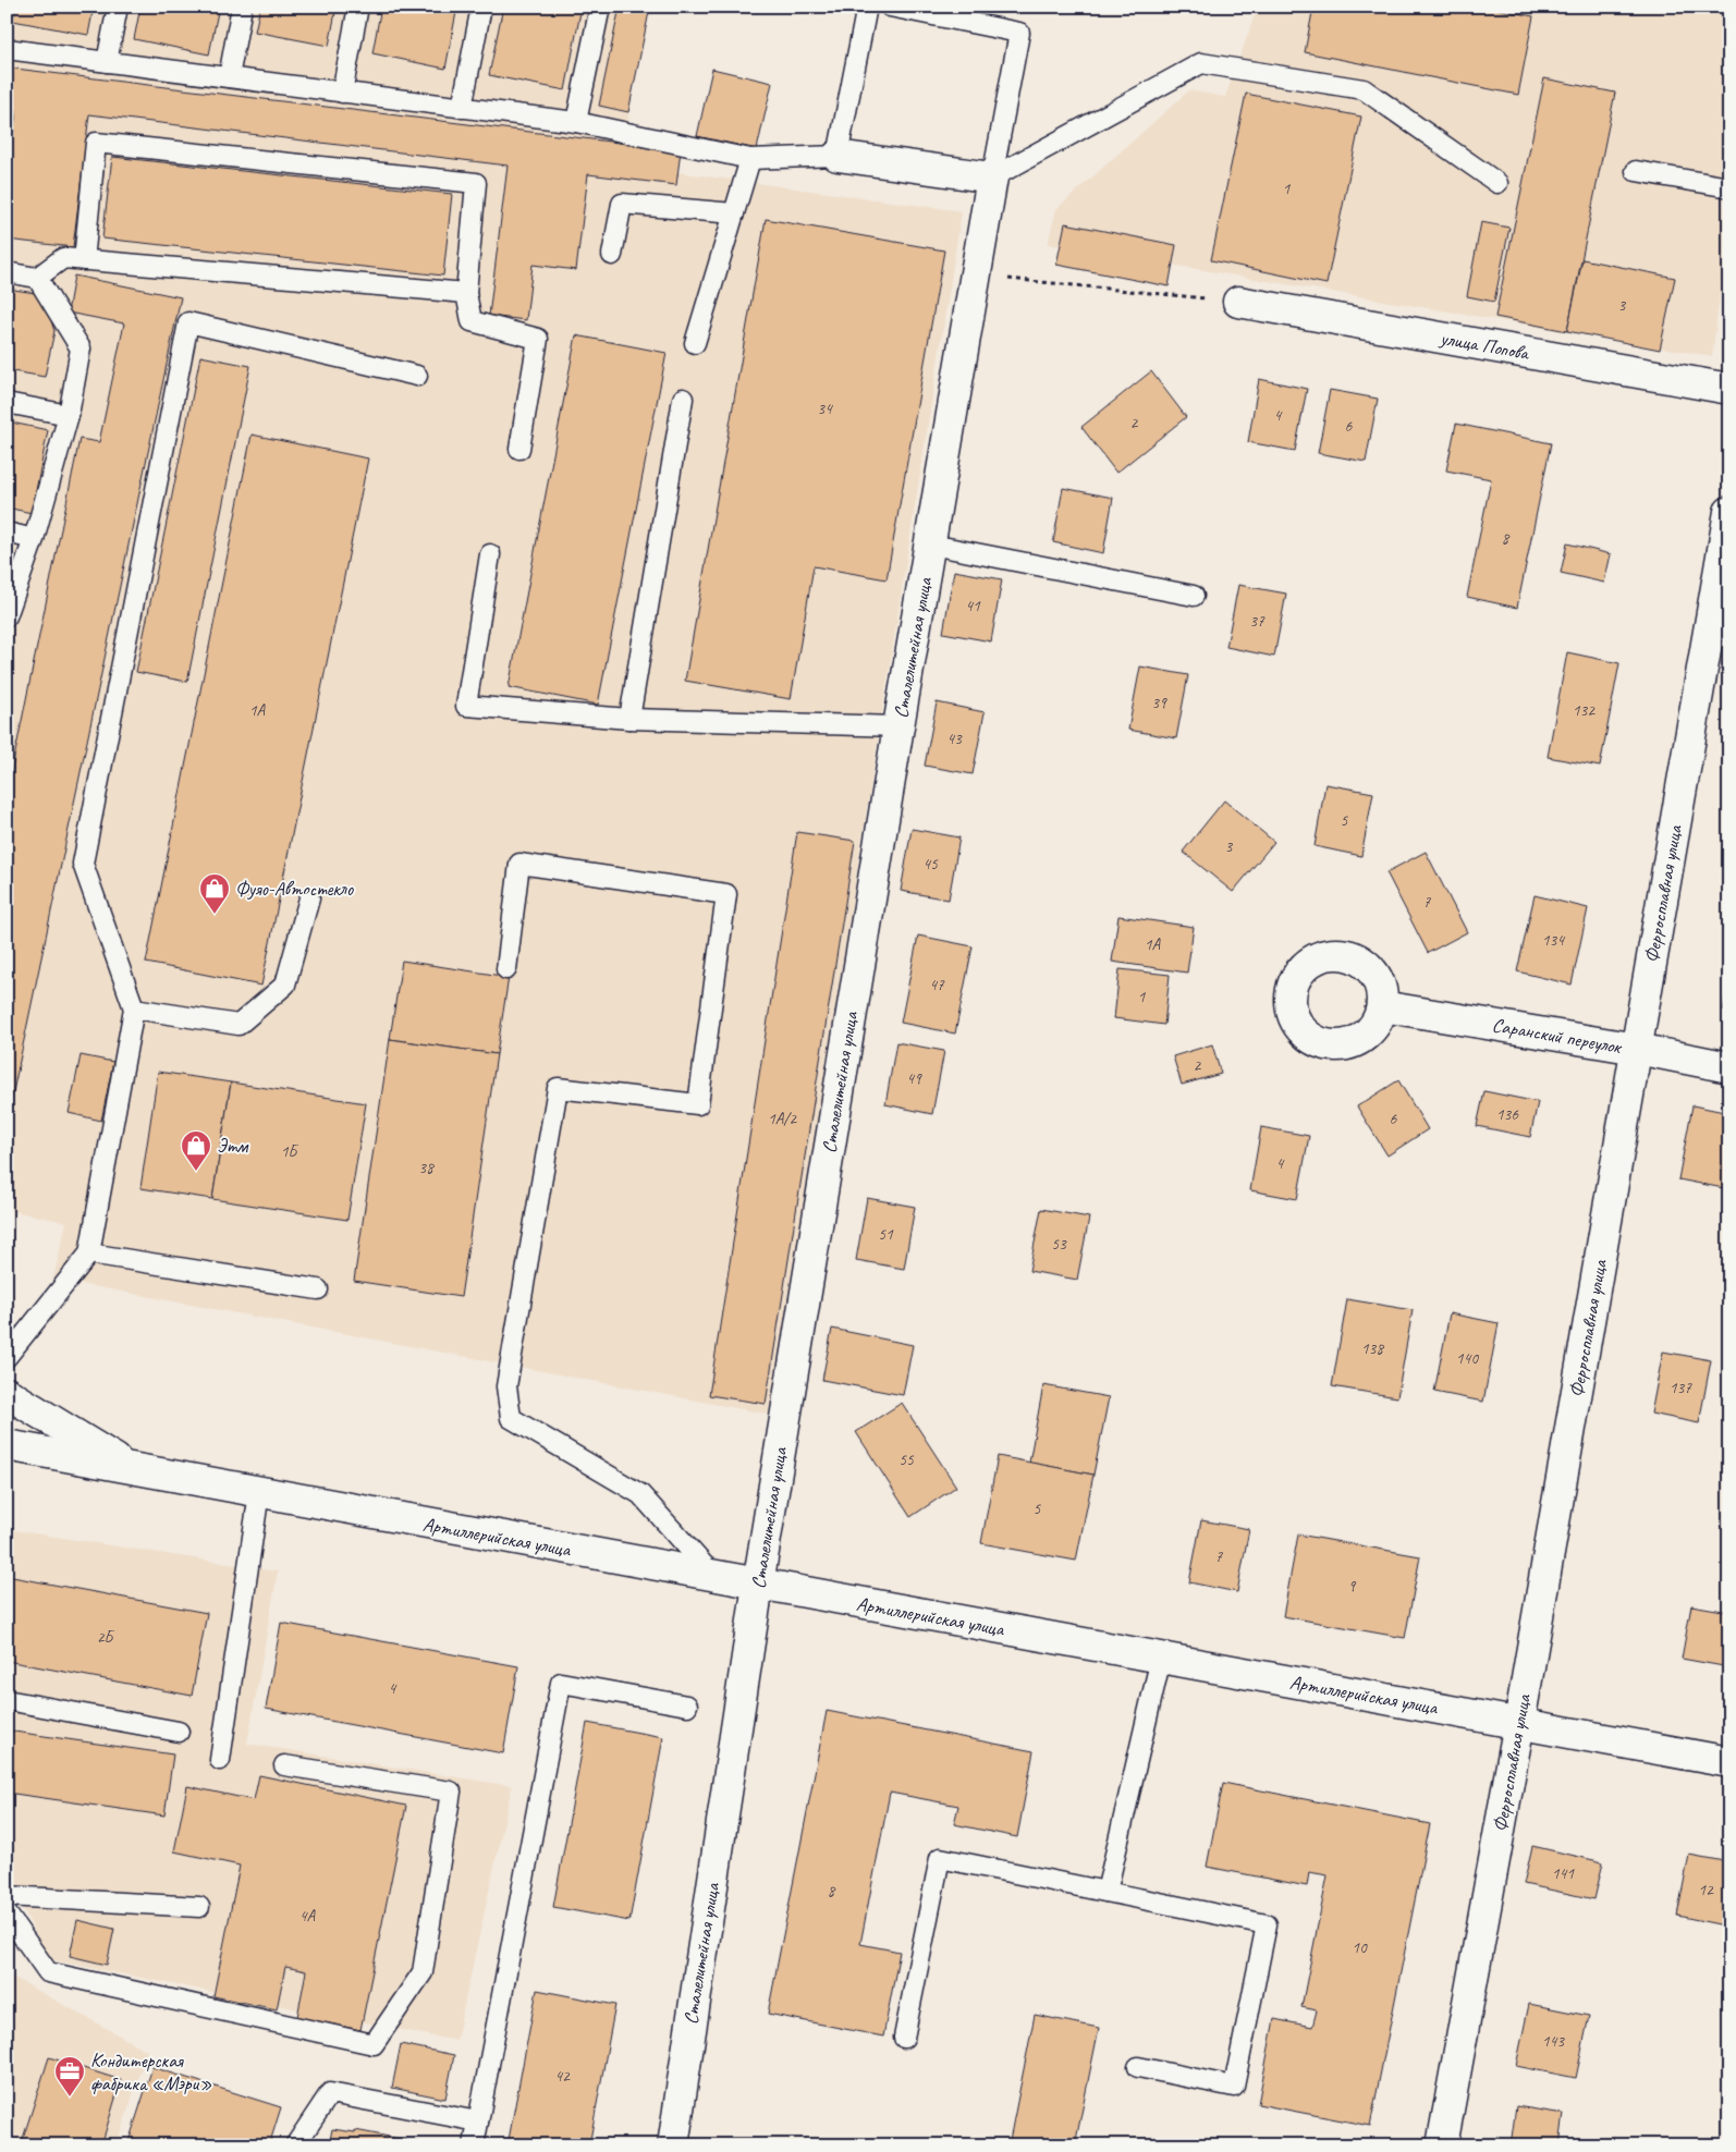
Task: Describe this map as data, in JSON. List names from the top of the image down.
{
  "streets": {
    "street": [
      "улица Попова",
      "Сталелитейная улица",
      "Ферросплавная улица",
      "Саранский переулок",
      "Артиллерийская улица"
    ]
  },
  "crossings": [
    ["Сталелитейная улица", "Артиллерийская улица"],
    ["Ферросплавная улица", "Саранский переулок"],
    ["Ферросплавная улица", "Артиллерийская улица"]
  ],
  "places": {
    "shop": ["Фуяо-Автостекло", "Этм"],
    "office": ["Кондитерская фабрика «Мэри»"]
  },
  "house_numbers": [
    "1",
    "3",
    "34",
    "4",
    "2",
    "6",
    "8",
    "41",
    "37",
    "39",
    "1А",
    "132",
    "43",
    "5",
    "3",
    "45",
    "7",
    "134",
    "1А",
    "47",
    "1",
    "2",
    "49",
    "136",
    "1А/2",
    "6",
    "1Б",
    "4",
    "38",
    "51",
    "53",
    "138",
    "140",
    "137",
    "55",
    "5",
    "7",
    "9",
    "2Б",
    "4",
    "141",
    "12",
    "8",
    "4А",
    "10",
    "143",
    "42"
  ]
}
